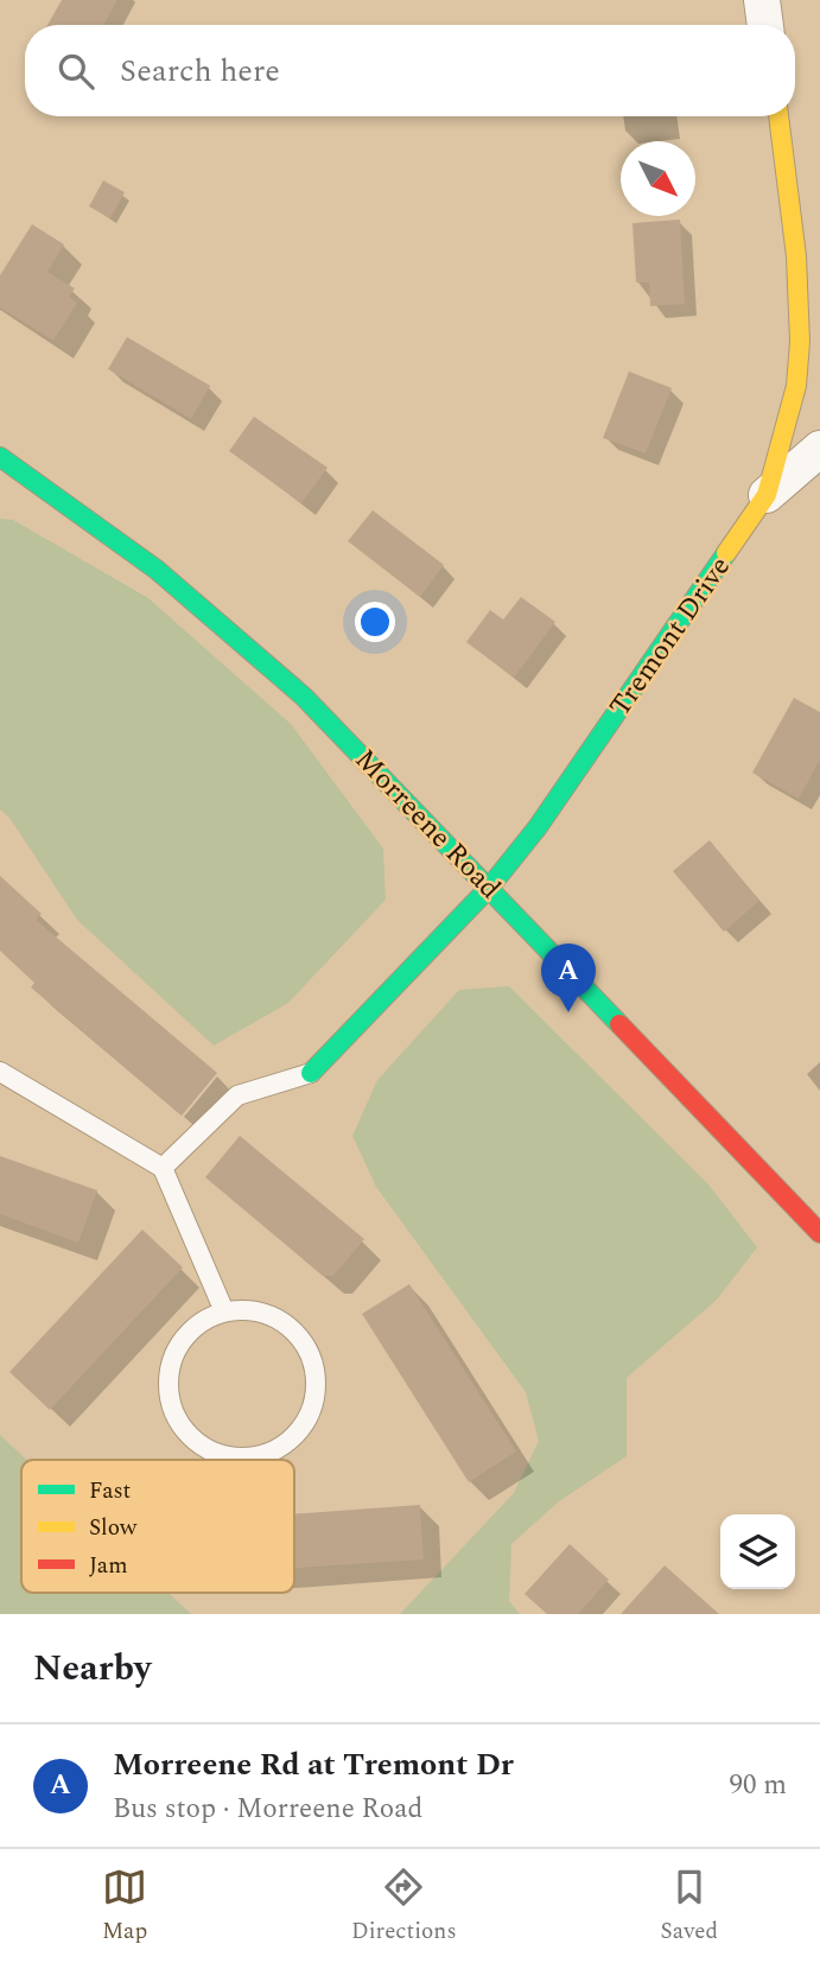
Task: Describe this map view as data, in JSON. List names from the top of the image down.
{
  "streets": {
    "street": ["Tremont Drive", "Morreene Road"]
  },
  "crossings": [
    ["Tremont Drive", "Morreene Road"]
  ],
  "legend": ["Fast", "Slow", "Jam"],
  "north": "bottom right",
  "page": {
    "search": "Search here",
    "pins": "A",
    "heading": "Nearby",
    "list": [
      {
        "mark": "A",
        "name": "Morreene Rd at Tremont Dr",
        "note": "Bus stop · Morreene Road",
        "value": "90 m"
      }
    ],
    "nav": ["Map", "Directions", "Saved"]
  }
}
